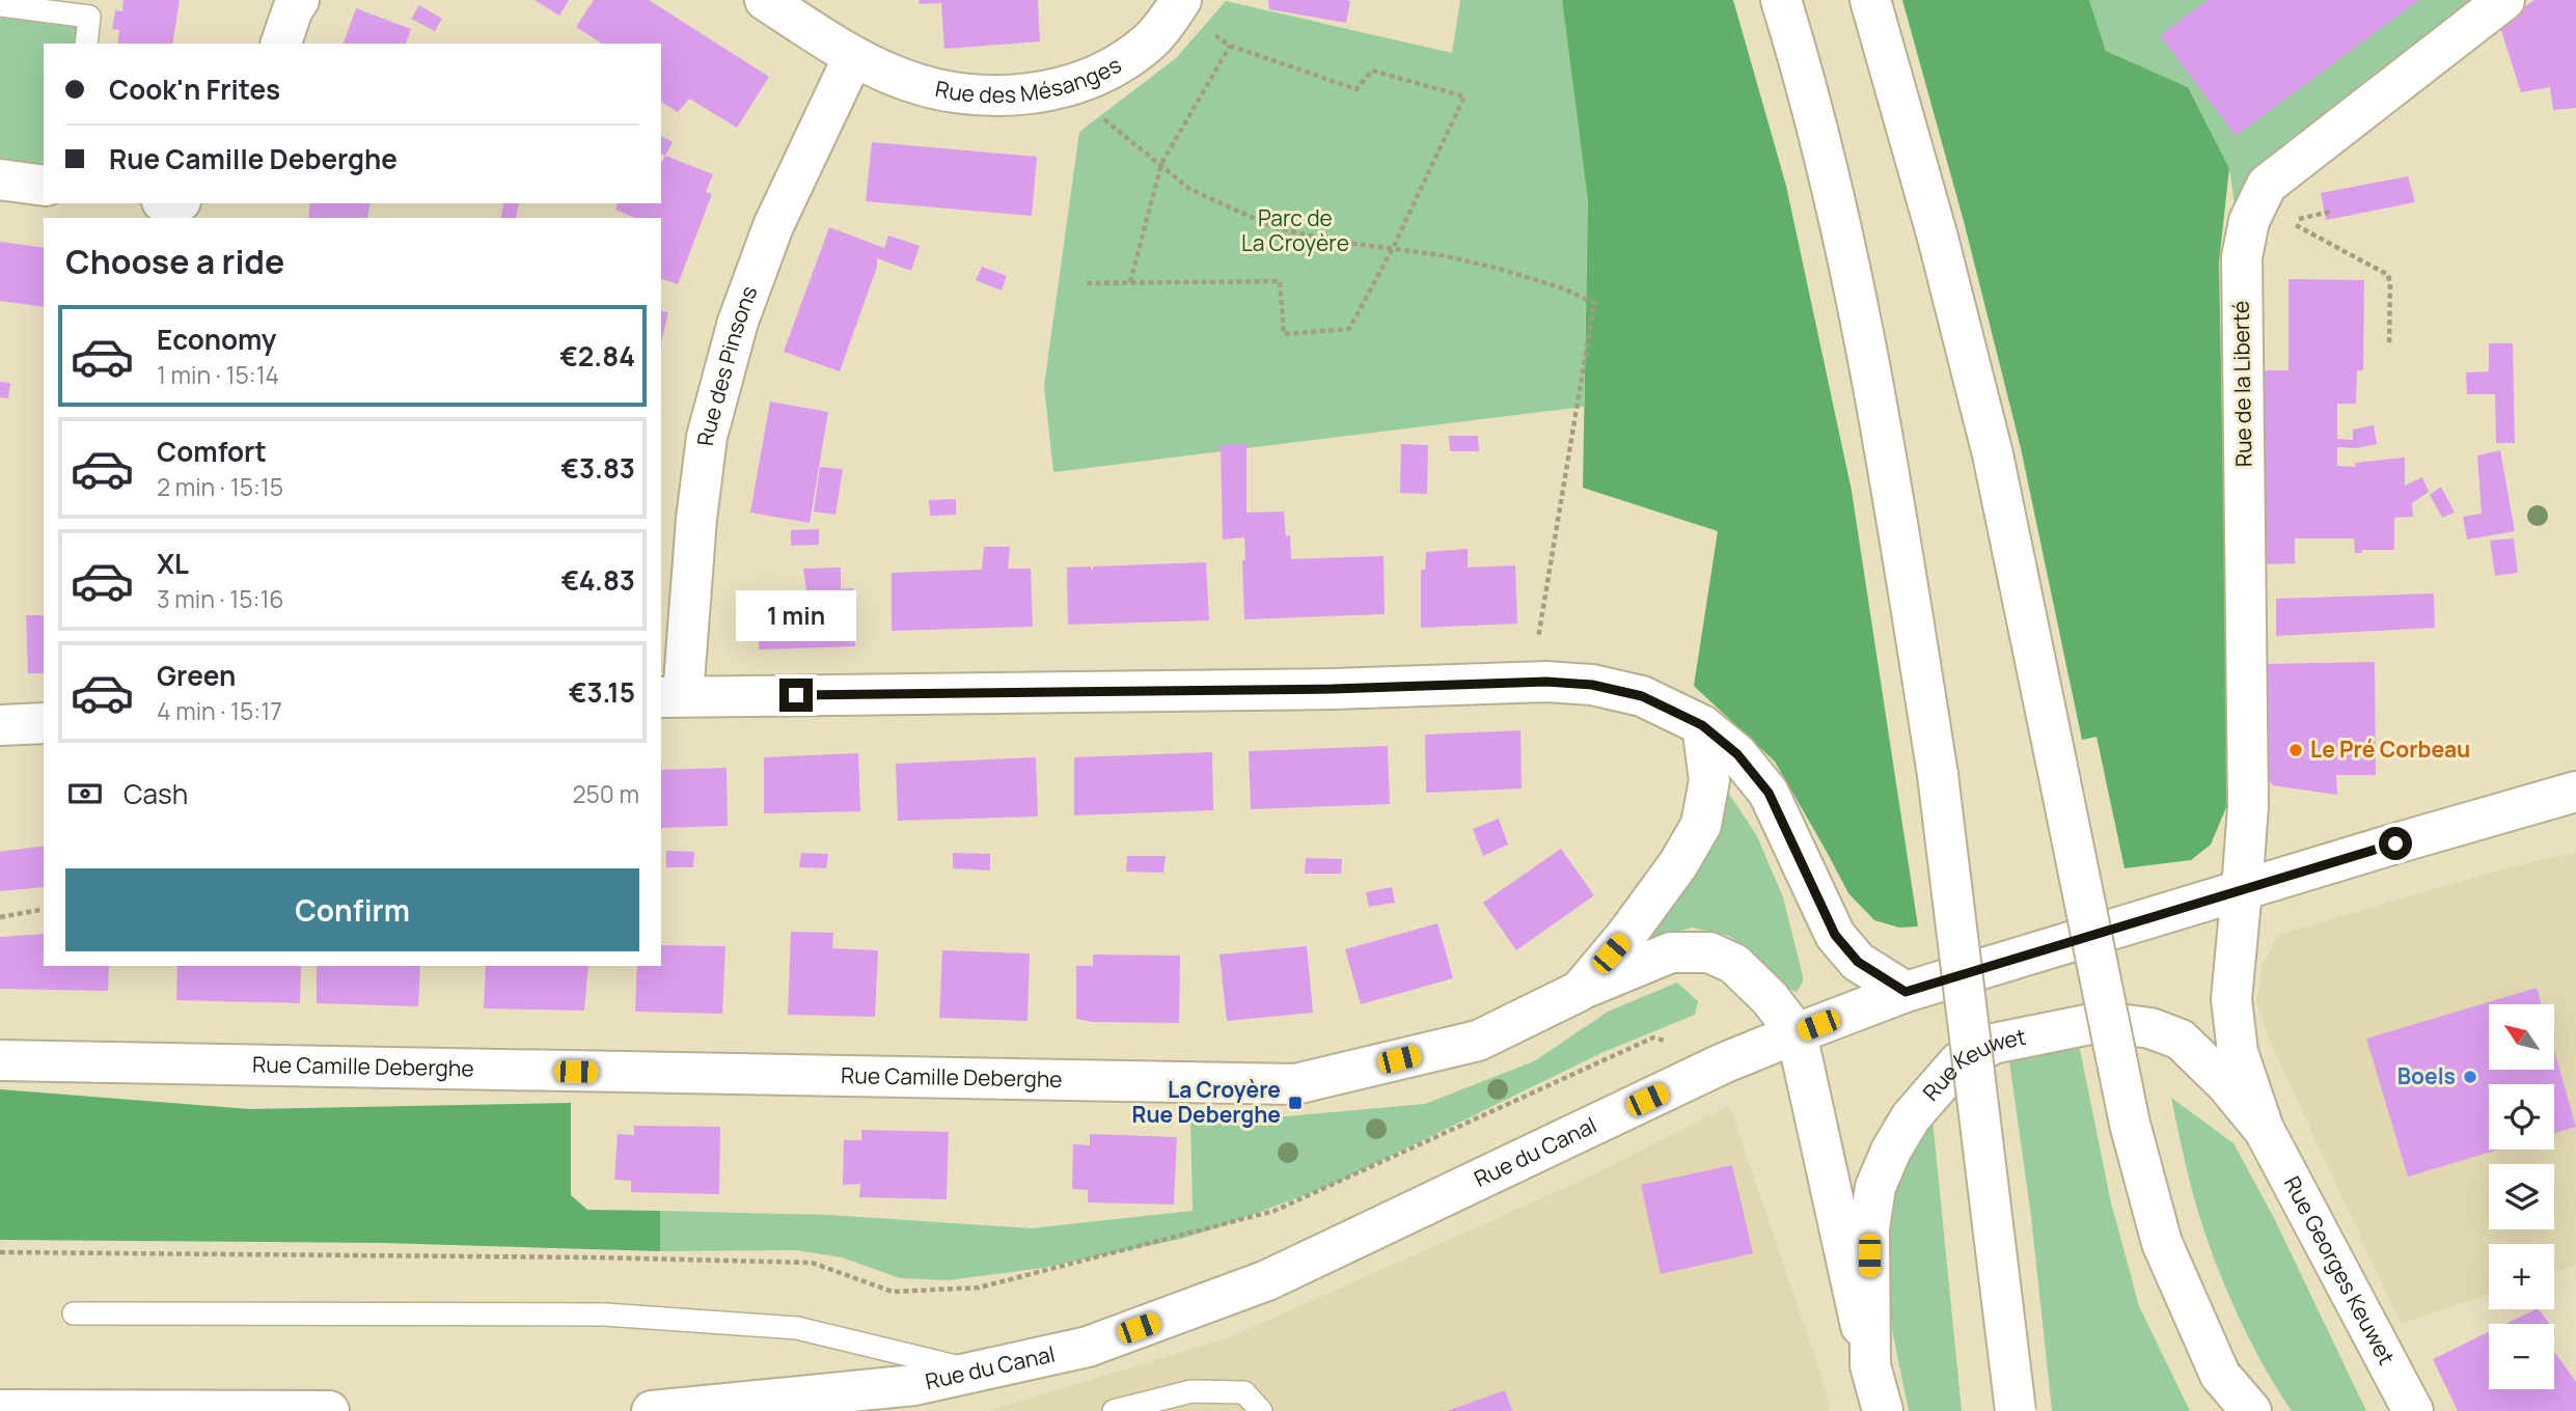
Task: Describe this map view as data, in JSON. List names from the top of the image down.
{
  "streets": {
    "main road": [
      "Rue des Mésanges",
      "Rue des Pinsons",
      "Rue de la Liberté",
      "Rue Camille Deberghe",
      "Rue Keuwet",
      "Rue du Canal",
      "Rue Georges Keuwet"
    ]
  },
  "crossings": [
    ["Rue des Mésanges", "Rue des Pinsons"],
    ["Rue de la Liberté", "Rue Keuwet"],
    ["Rue de la Liberté", "Rue du Canal"],
    ["Rue de la Liberté", "Rue Georges Keuwet"],
    ["Rue Keuwet", "Rue Georges Keuwet"]
  ],
  "parks": ["Parc de La Croyère"],
  "places": {
    "other": ["Le Pré Corbeau", "Boels"],
    "transit": ["La Croyère Rue Deberghe"]
  },
  "north": "top left",
  "page": {
    "banner": ["Cook'n Frites", "Rue Camille Deberghe"],
    "heading": "Choose a ride",
    "list": [
      {
        "name": "Economy",
        "note": "1 min · 15:14",
        "value": "€2.84"
      },
      {
        "name": "Comfort",
        "note": "2 min · 15:15",
        "value": "€3.83"
      },
      {
        "name": "XL",
        "note": "3 min · 15:16",
        "value": "€4.83"
      },
      {
        "name": "Green",
        "note": "4 min · 15:17",
        "value": "€3.15"
      }
    ],
    "bubble": "1 min",
    "pay": ["Cash", "250 m"],
    "buttons": "Confirm",
    "map_buttons": ["+", "−"]
  }
}
